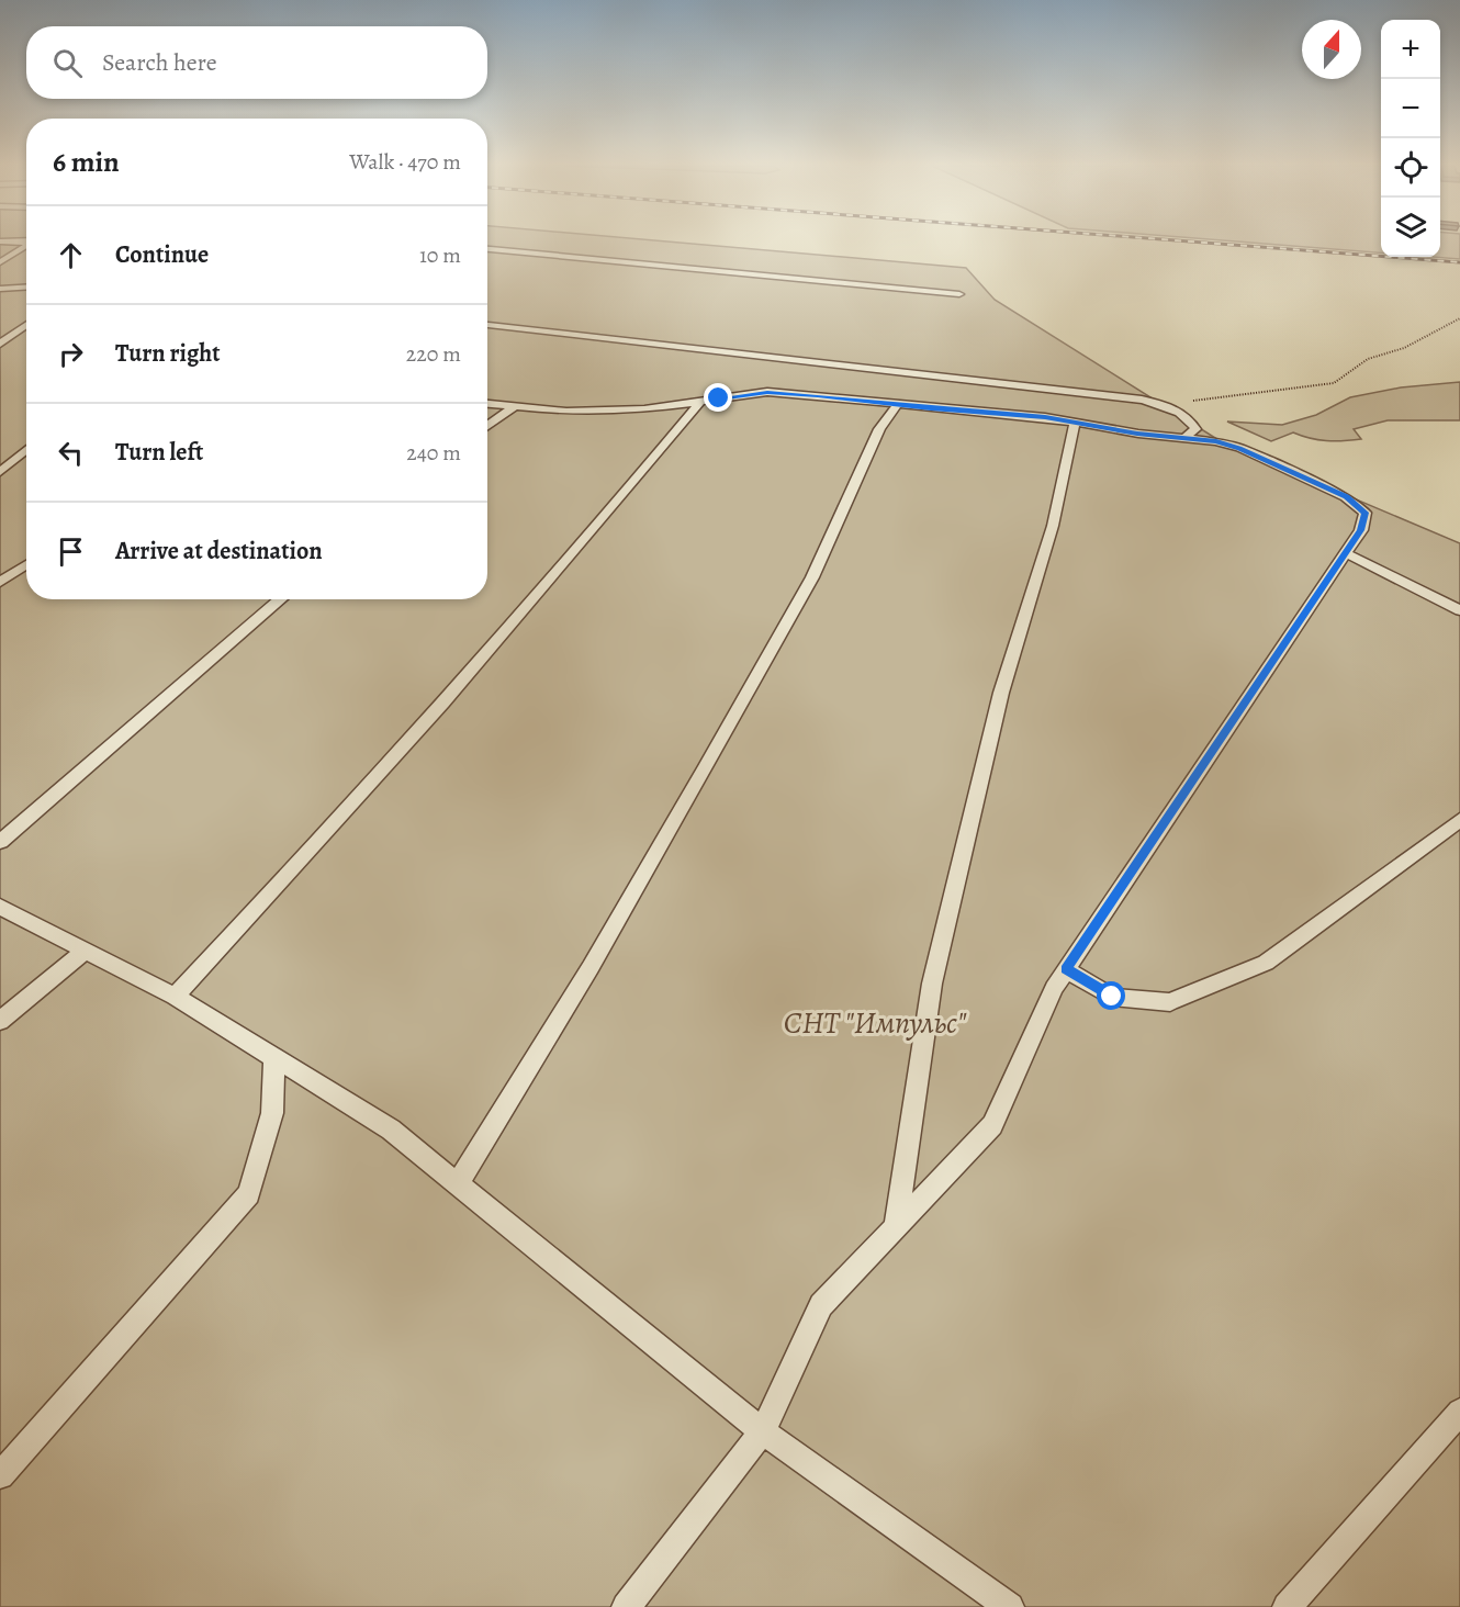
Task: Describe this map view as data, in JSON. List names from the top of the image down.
{
  "parks": ["СНТ \"Импульс\""],
  "north": "top",
  "page": {
    "map_buttons": ["+", "−"],
    "search": "Search here",
    "heading": ["6 min", "Walk · 470 m"],
    "list": [
      ["Continue", "10 m"],
      ["Turn right", "220 m"],
      ["Turn left", "240 m"],
      "Arrive at destination"
    ]
  }
}
